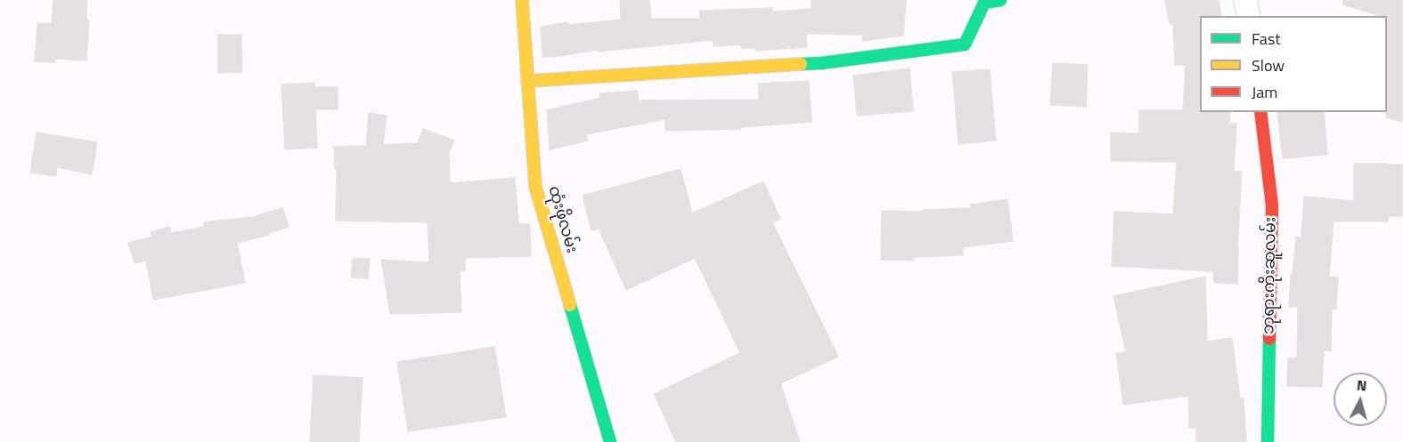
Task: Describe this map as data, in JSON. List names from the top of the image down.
{
  "streets": {
    "street": ["ထုံးဖိုလမ်း", "ဘုရားကိုးဆူလမ်း"]
  },
  "legend": ["Fast", "Slow", "Jam"],
  "north": "top"
}
